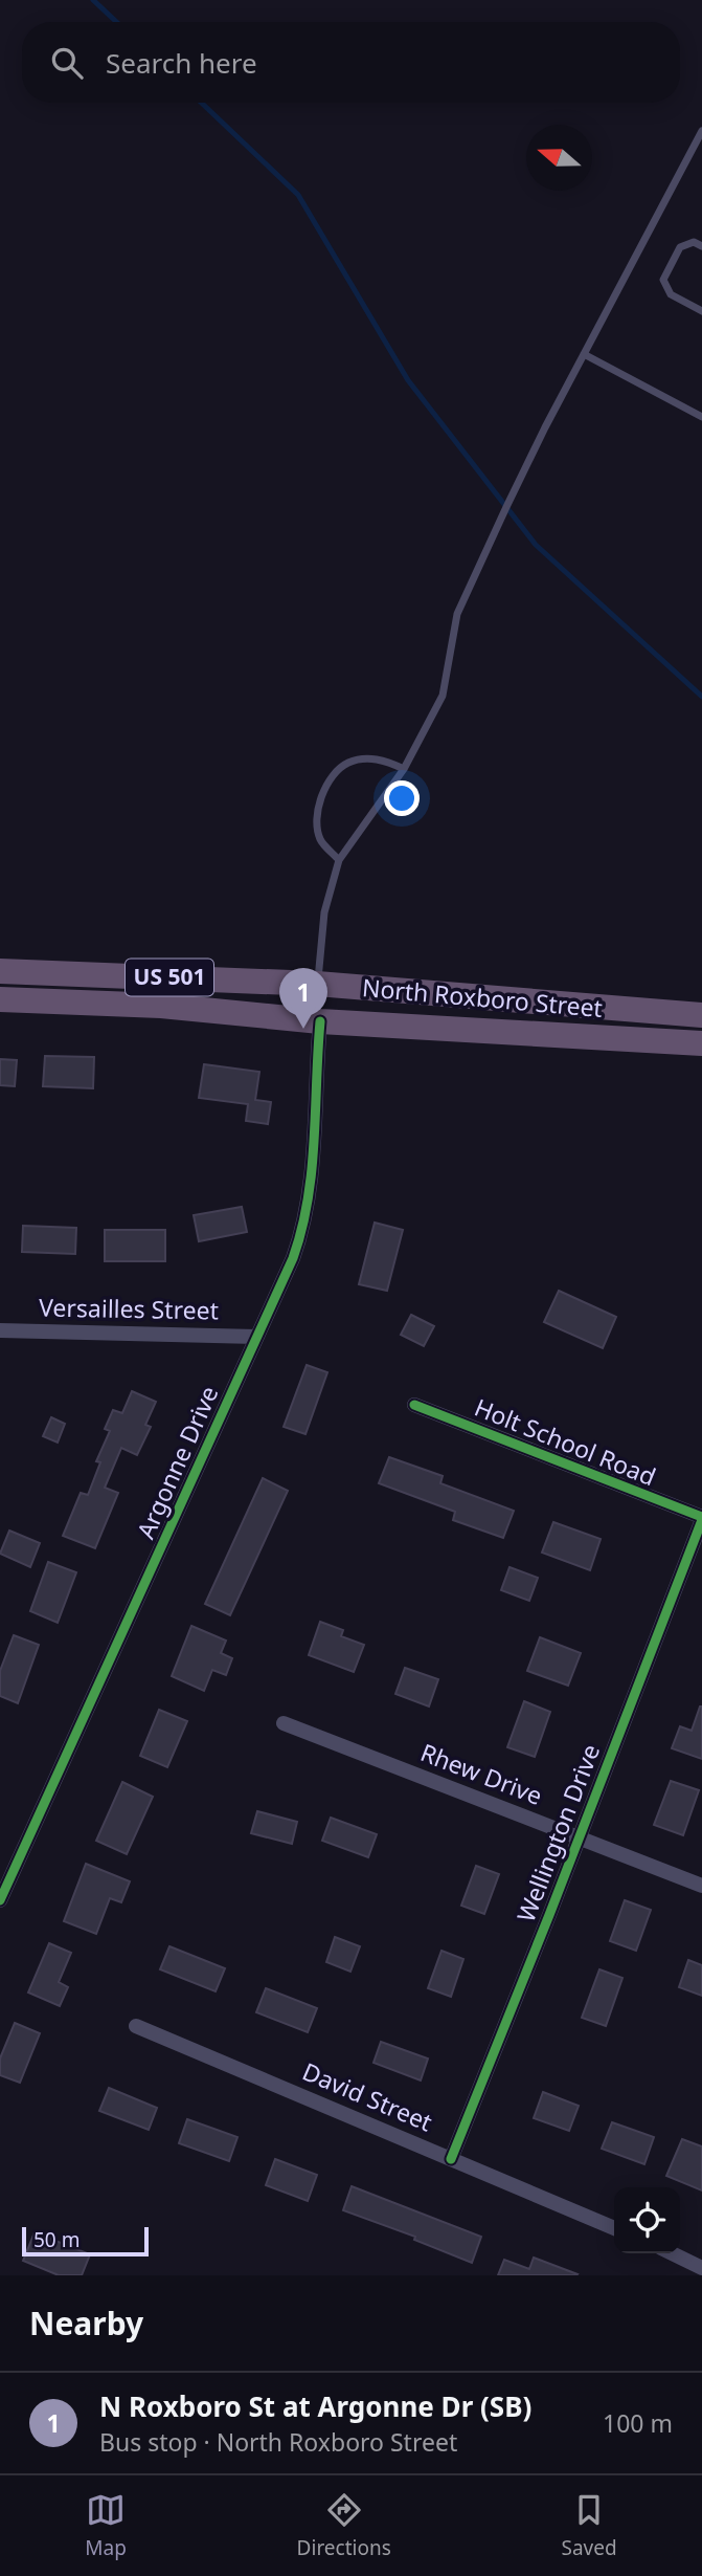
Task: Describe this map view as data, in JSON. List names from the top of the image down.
{
  "streets": {
    "highway": ["US 501", "North Roxboro Street"],
    "street": [
      "Versailles Street",
      "Holt School Road",
      "Argonne Drive",
      "Rhew Drive",
      "Wellington Drive",
      "David Street"
    ]
  },
  "crossings": [
    ["North Roxboro Street", "Argonne Drive"],
    ["Versailles Street", "Argonne Drive"],
    ["Holt School Road", "Wellington Drive"],
    ["Rhew Drive", "Wellington Drive"],
    ["Wellington Drive", "David Street"]
  ],
  "scale_bar": "50 m",
  "north": "left",
  "page": {
    "search": "Search here",
    "pins": "1",
    "scale": "50 m",
    "heading": "Nearby",
    "list": [
      {
        "mark": "1",
        "name": "N Roxboro St at Argonne Dr (SB)",
        "note": "Bus stop · North Roxboro Street",
        "value": "100 m"
      }
    ],
    "nav": ["Map", "Directions", "Saved"]
  }
}
